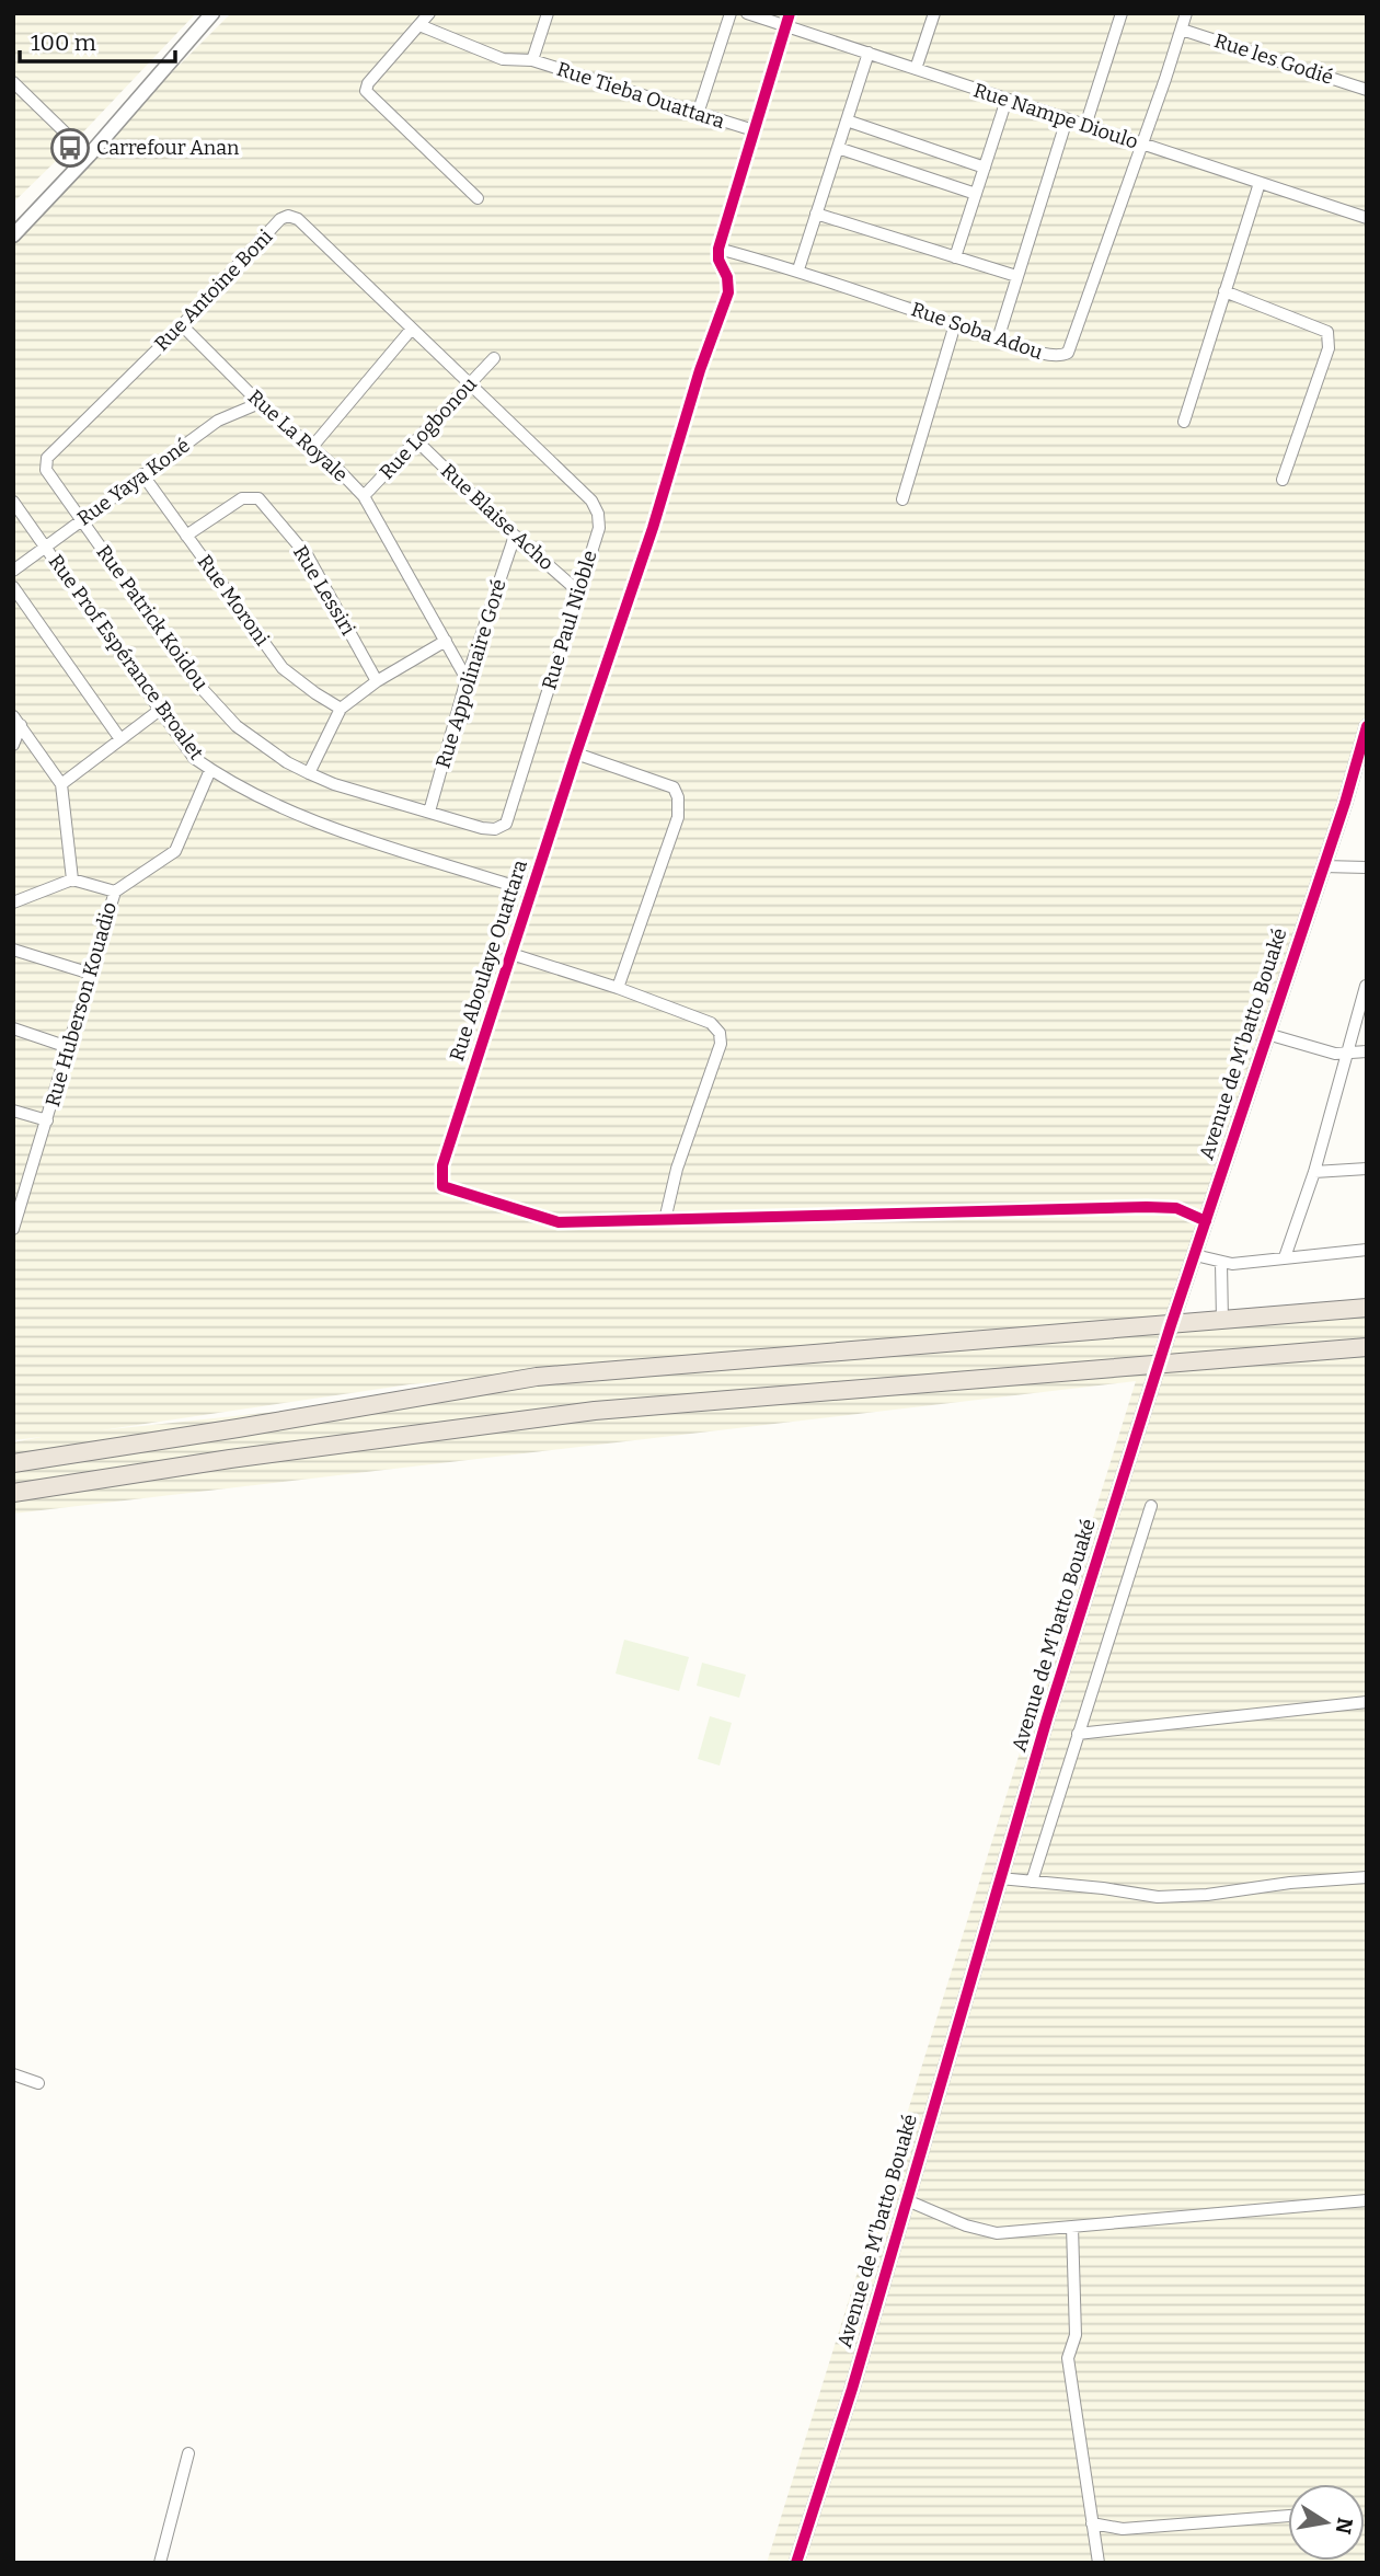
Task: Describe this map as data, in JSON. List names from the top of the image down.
{
  "streets": {
    "street": [
      "Rue les Godié",
      "Rue Tieba Ouattara",
      "Rue Nampe Dioulo",
      "Rue Antoine Boni",
      "Rue Soba Adou",
      "Rue Logbonou",
      "Rue La Royale",
      "Rue Yaya Koné",
      "Rue Blaise Acho",
      "Rue Lessiri",
      "Rue Moroni",
      "Rue Patrick Koidou",
      "Rue Paul Nioble",
      "Rue Prof Espérance Broalet",
      "Rue Appolinaire Goré",
      "Rue Aboulaye Ouattara",
      "Rue Huberson Kouadio",
      "Avenue de M'batto Bouaké"
    ]
  },
  "crossings": [
    ["Rue les Godié", "Rue Soba Adou"],
    ["Rue Nampe Dioulo", "Rue Soba Adou"],
    ["Rue Antoine Boni", "Rue Logbonou"],
    ["Rue Antoine Boni", "Rue La Royale"],
    ["Rue Antoine Boni", "Rue Yaya Koné"],
    ["Rue Antoine Boni", "Rue Patrick Koidou"],
    ["Rue Antoine Boni", "Rue Paul Nioble"],
    ["Rue Soba Adou", "Rue Aboulaye Ouattara"],
    ["Rue Logbonou", "Rue La Royale"],
    ["Rue Logbonou", "Rue Blaise Acho"],
    ["Rue Logbonou", "Rue Paul Nioble"],
    ["Rue La Royale", "Rue Yaya Koné"],
    ["Rue La Royale", "Rue Appolinaire Goré"],
    ["Rue Yaya Koné", "Rue Moroni"],
    ["Rue Yaya Koné", "Rue Patrick Koidou"],
    ["Rue Yaya Koné", "Rue Prof Espérance Broalet"],
    ["Rue Blaise Acho", "Rue Paul Nioble"],
    ["Rue Blaise Acho", "Rue Appolinaire Goré"],
    ["Rue Lessiri", "Rue Moroni"],
    ["Rue Patrick Koidou", "Rue Paul Nioble"],
    ["Rue Patrick Koidou", "Rue Appolinaire Goré"],
    ["Rue Paul Nioble", "Rue Appolinaire Goré"],
    ["Rue Prof Espérance Broalet", "Rue Huberson Kouadio"],
    ["Rue Aboulaye Ouattara", "Avenue de M'batto Bouaké"]
  ],
  "places": {
    "bus stop": ["Carrefour Anan"]
  },
  "scale_bar": "100 m",
  "north": "right"
}
